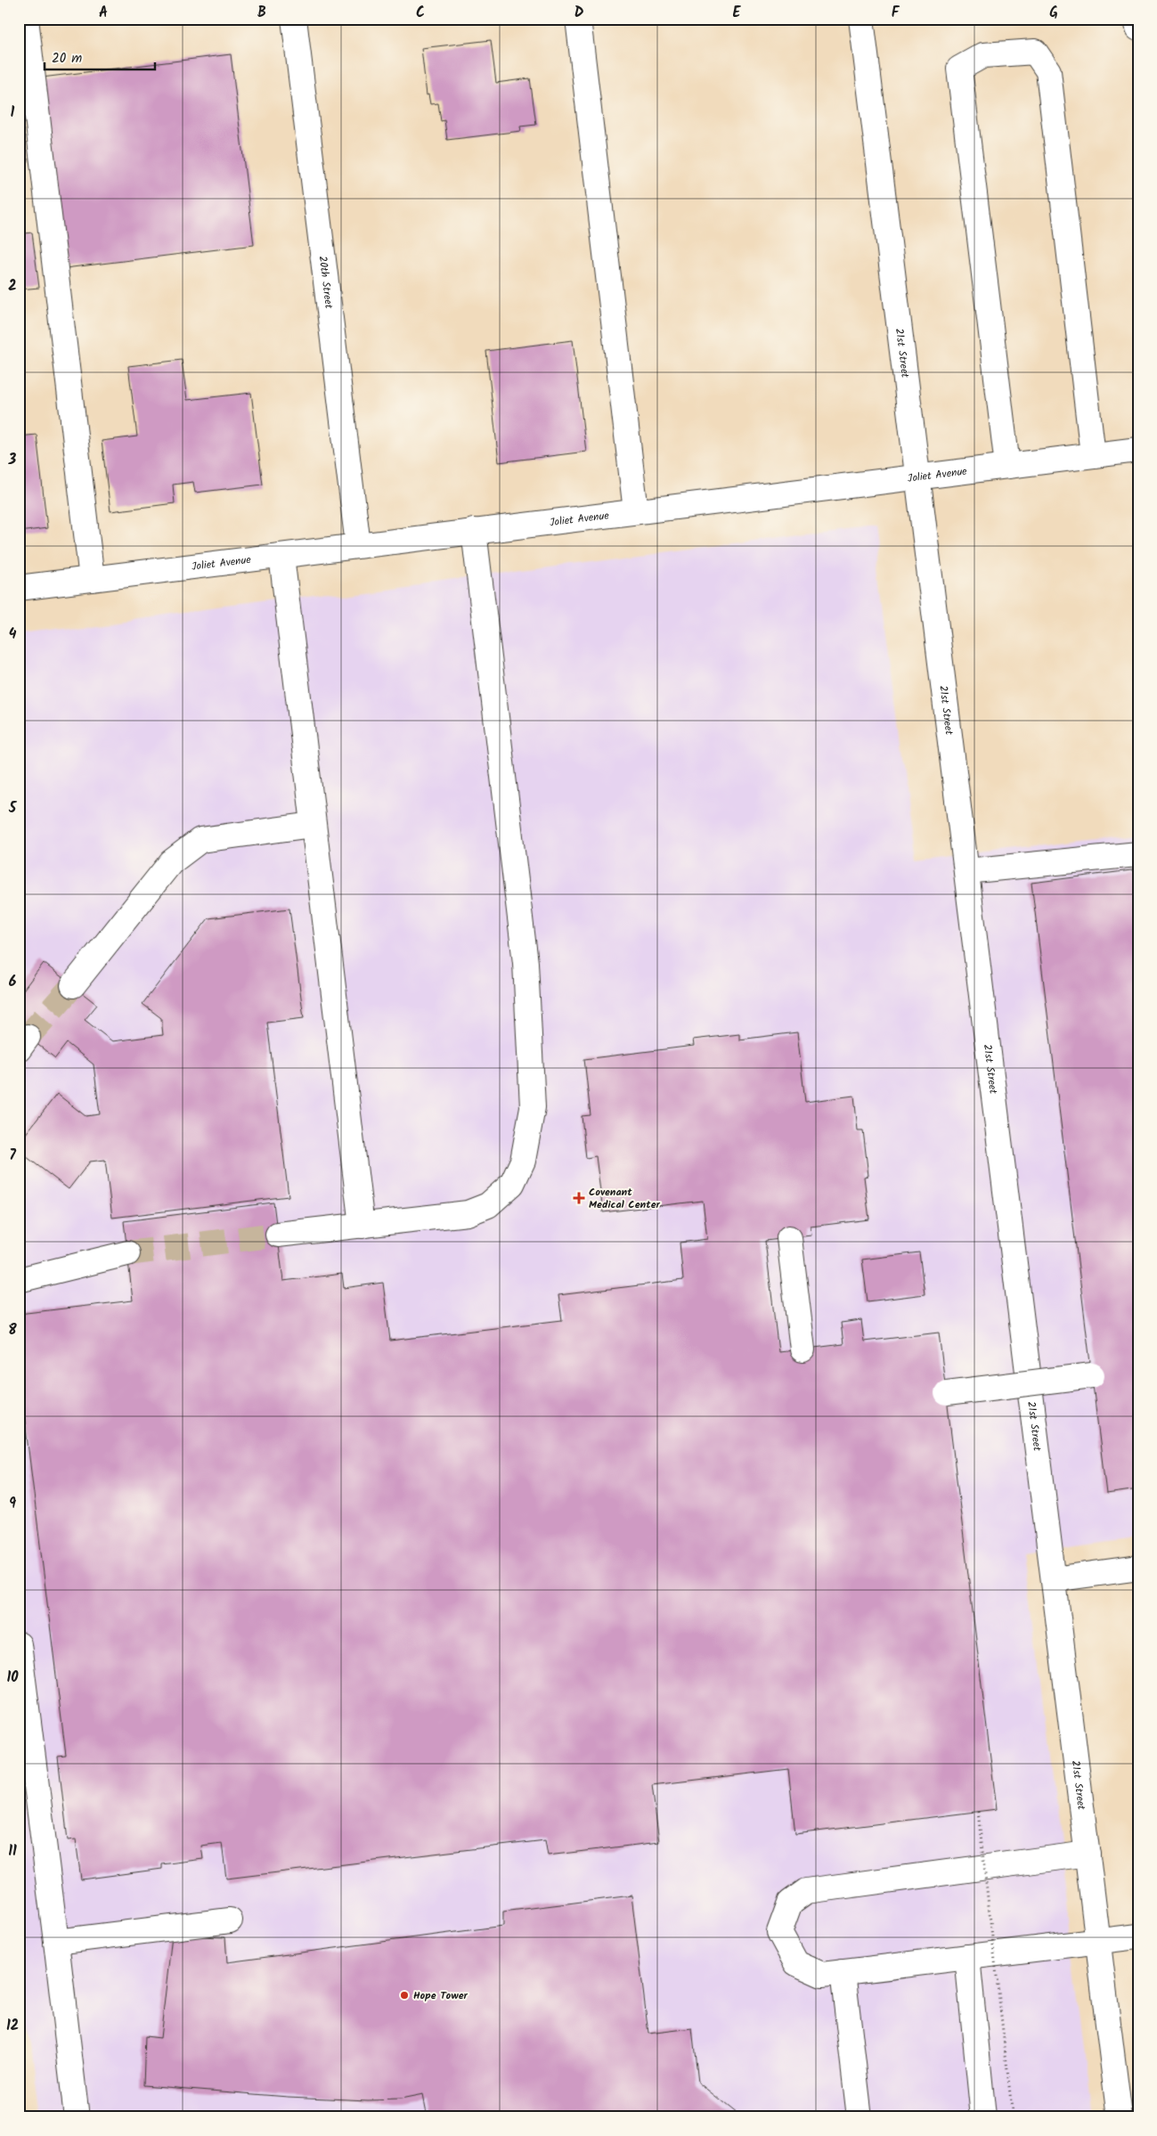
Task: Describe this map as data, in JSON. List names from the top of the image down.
{
  "streets": {
    "street": ["20th Street", "21st Street", "Joliet Avenue"]
  },
  "crossings": [
    ["20th Street", "Joliet Avenue"],
    ["21st Street", "Joliet Avenue"]
  ],
  "places": {
    "health": ["Covenant Medical Center"],
    "other": ["Hope Tower"]
  },
  "scale_bar": "20 m",
  "grid": {
    "columns": [
      "A",
      "B",
      "C",
      "D",
      "E",
      "F",
      "G"
    ],
    "rows": [
      "1",
      "2",
      "3",
      "4",
      "5",
      "6",
      "7",
      "8",
      "9",
      "10",
      "11",
      "12"
    ]
  }
}
